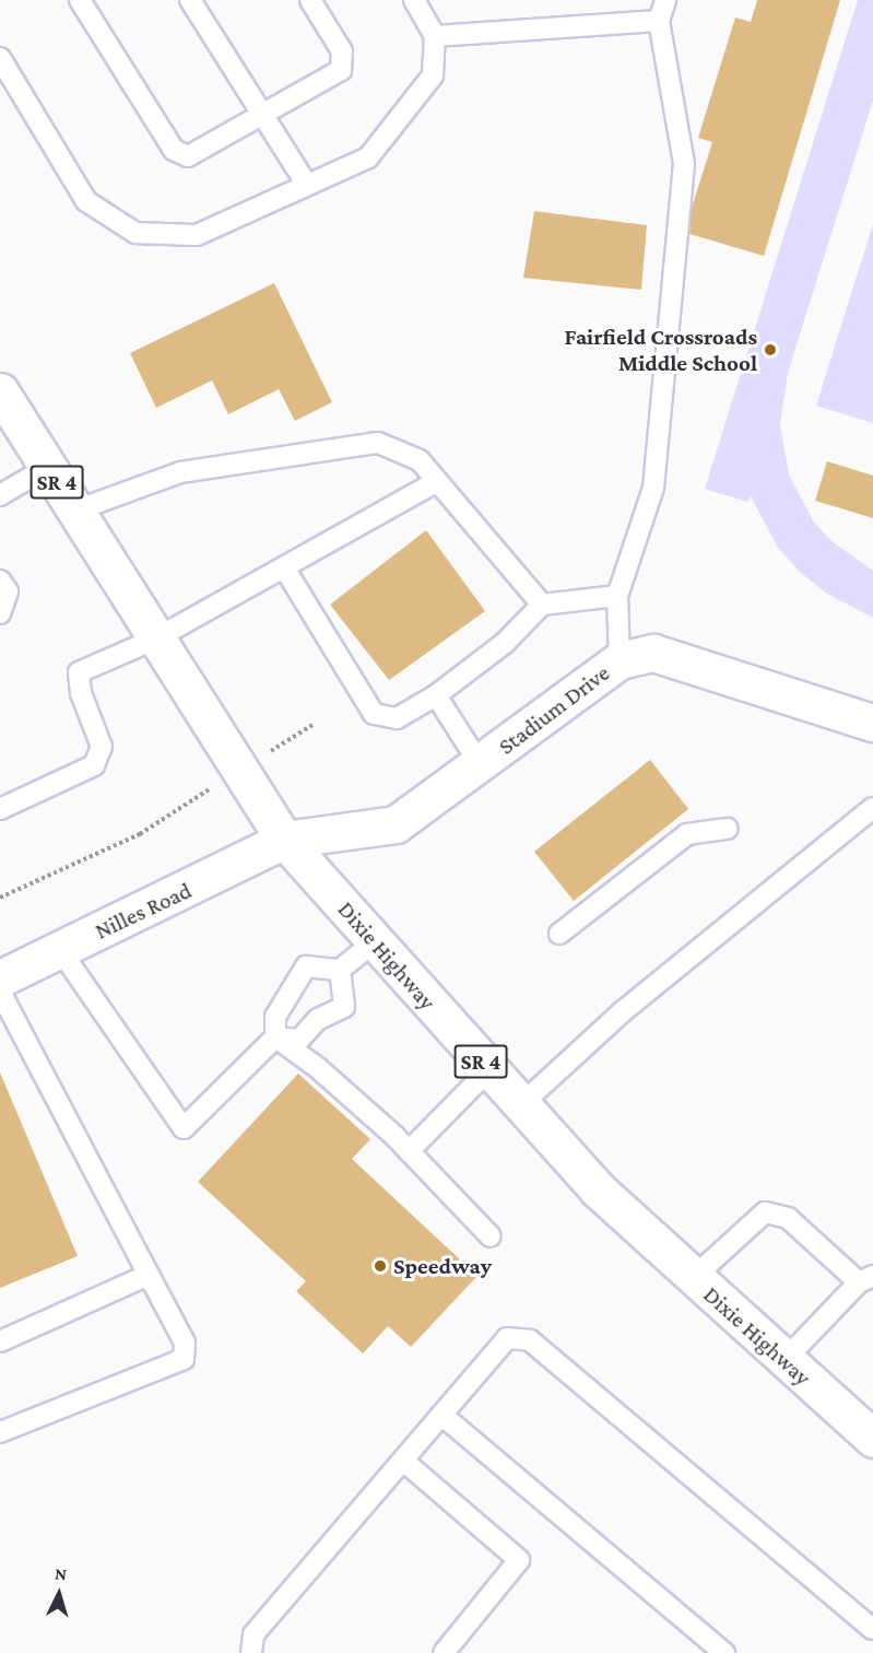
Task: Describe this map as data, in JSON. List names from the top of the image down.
{
  "streets": {
    "main road": [
      "SR 4",
      "Stadium Drive",
      "Nilles Road",
      "Dixie Highway"
    ]
  },
  "crossings": [
    ["Stadium Drive", "Nilles Road"],
    ["Stadium Drive", "Dixie Highway"],
    ["Nilles Road", "Dixie Highway"]
  ],
  "places": ["Fairfield Crossroads Middle School", "Speedway"],
  "north": "top"
}
